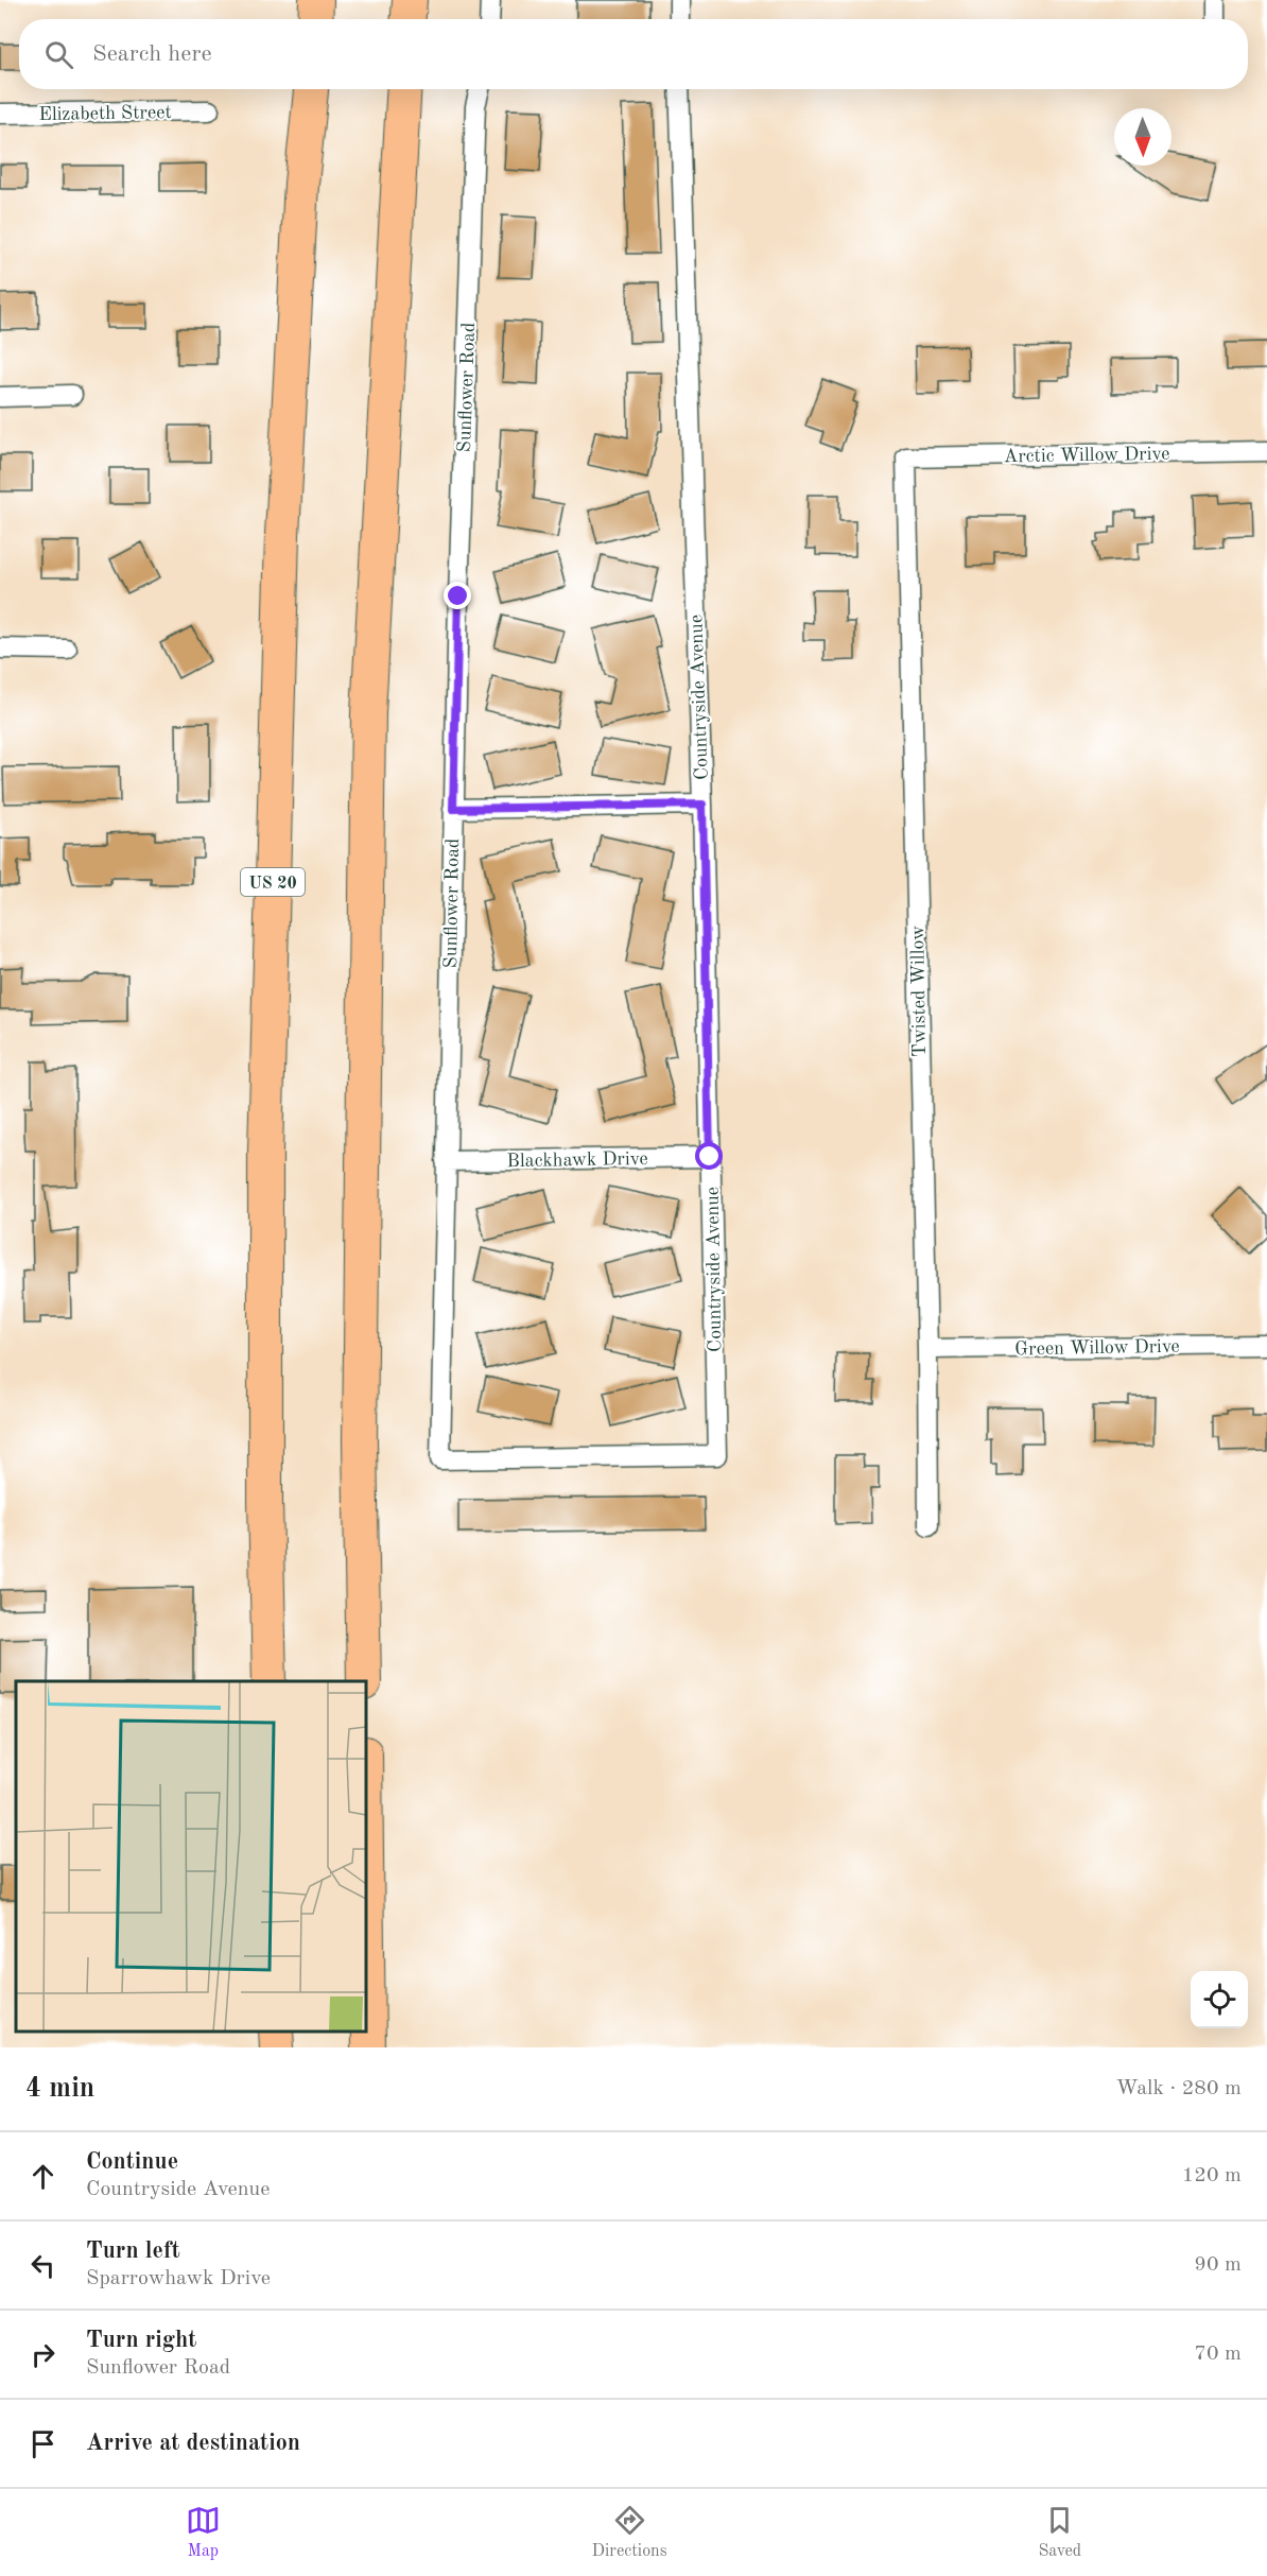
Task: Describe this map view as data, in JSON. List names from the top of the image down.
{
  "streets": {
    "highway": ["US 20"],
    "street": [
      "Elizabeth Street",
      "Sunflower Road",
      "Arctic Willow Drive",
      "Countryside Avenue",
      "Twisted Willow",
      "Blackhawk Drive",
      "Green Willow Drive"
    ]
  },
  "crossings": [
    ["Sunflower Road", "Countryside Avenue"],
    ["Sunflower Road", "Blackhawk Drive"],
    ["Arctic Willow Drive", "Twisted Willow"],
    ["Countryside Avenue", "Blackhawk Drive"],
    ["Twisted Willow", "Green Willow Drive"]
  ],
  "north": "bottom",
  "page": {
    "search": "Search here",
    "heading": ["4 min", "Walk · 280 m"],
    "list": [
      ["Continue", "Countryside Avenue", "120 m"],
      ["Turn left", "Sparrowhawk Drive", "90 m"],
      ["Turn right", "Sunflower Road", "70 m"],
      "Arrive at destination"
    ],
    "nav": ["Map", "Directions", "Saved"]
  }
}
